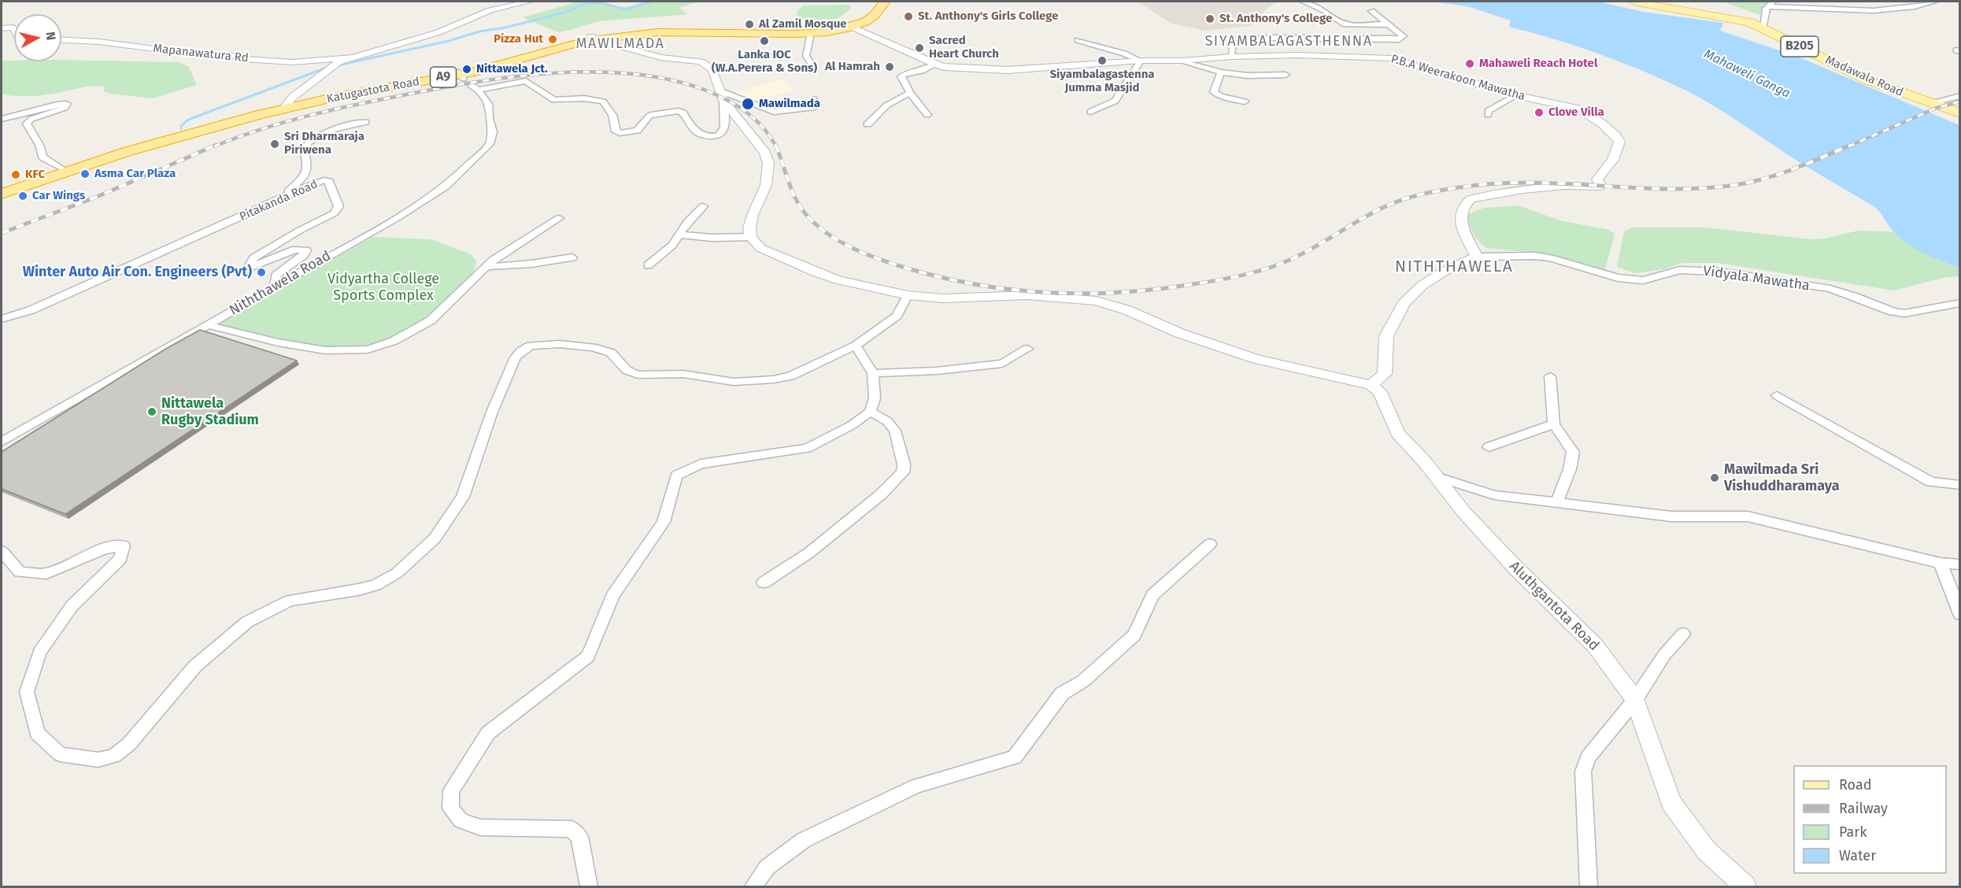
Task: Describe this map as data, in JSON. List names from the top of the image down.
{
  "streets": {
    "highway": ["A9", "Katugastota Road"],
    "main road": ["B205", "Madawala Road"],
    "street": [
      "Mapanawatura Rd",
      "P.B.A Weerakoon Mawatha",
      "Pitakanda Road",
      "Vidyala Mawatha",
      "Niththawela Road",
      "Aluthgantota Road"
    ]
  },
  "crossings": [
    ["P.B.A Weerakoon Mawatha", "Katugastota Road"],
    ["P.B.A Weerakoon Mawatha", "Vidyala Mawatha"],
    ["Katugastota Road", "Niththawela Road"],
    ["Pitakanda Road", "Niththawela Road"],
    ["Vidyala Mawatha", "Aluthgantota Road"]
  ],
  "districts": ["SIYAMBALAGASTHENNA", "MAWILMADA", "NITHTHAWELA"],
  "water": ["Mahaweli Ganga"],
  "parks": ["Vidyartha College Sports Complex"],
  "places": [
    "St. Anthony's Girls College",
    "St. Anthony's College",
    "Al Zamil Mosque",
    "Pizza Hut",
    "Lanka IOC (W.A.Perera & Sons)",
    "Sacred Heart Church",
    "Siyambalagastenna Jumma Masjid",
    "Mahaweli Reach Hotel",
    "Al Hamrah",
    "Nittawela Jct.",
    "Mawilmada",
    "Clove Villa",
    "Sri Dharmaraja Piriwena",
    "Asma Car Plaza",
    "KFC",
    "Car Wings",
    "Winter Auto Air Con. Engineers (Pvt)",
    "Nittawela Rugby Stadium",
    "Mawilmada Sri Vishuddharamaya"
  ],
  "legend": [
    "Road",
    "Railway",
    "Park",
    "Water"
  ],
  "north": "right"
}
